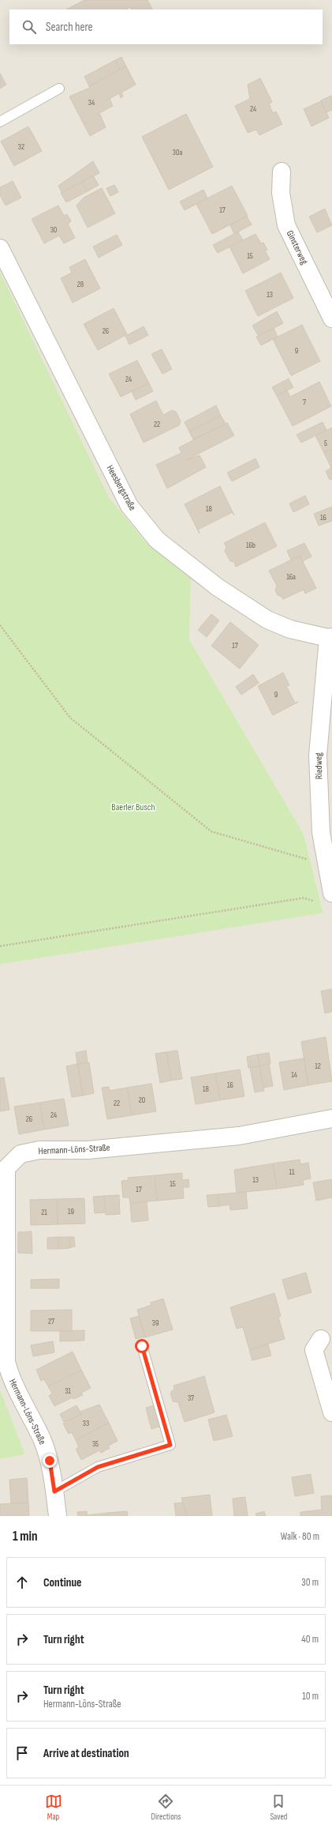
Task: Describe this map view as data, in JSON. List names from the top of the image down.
{
  "streets": {
    "street": [
      "Ginsterweg",
      "Heesbergstraße",
      "Riedweg",
      "Hermann-Löns-Straße"
    ]
  },
  "crossings": [
    ["Heesbergstraße", "Riedweg"]
  ],
  "parks": ["Baerler Busch"],
  "house_numbers": [
    "34",
    "24",
    "32",
    "30a",
    "17",
    "30",
    "15",
    "28",
    "13",
    "26",
    "9",
    "24",
    "7",
    "22",
    "5",
    "18",
    "16",
    "16b",
    "16a",
    "17",
    "9",
    "12",
    "14",
    "16",
    "18",
    "20",
    "22",
    "24",
    "26",
    "11",
    "13",
    "15",
    "17",
    "19",
    "21",
    "27",
    "39",
    "31",
    "37",
    "33",
    "35"
  ],
  "page": {
    "search": "Search here",
    "heading": ["1 min", "Walk · 80 m"],
    "list": [
      ["Continue", "30 m"],
      ["Turn right", "40 m"],
      ["Turn right", "Hermann-Löns-Straße", "10 m"],
      "Arrive at destination"
    ],
    "nav": ["Map", "Directions", "Saved"]
  }
}
